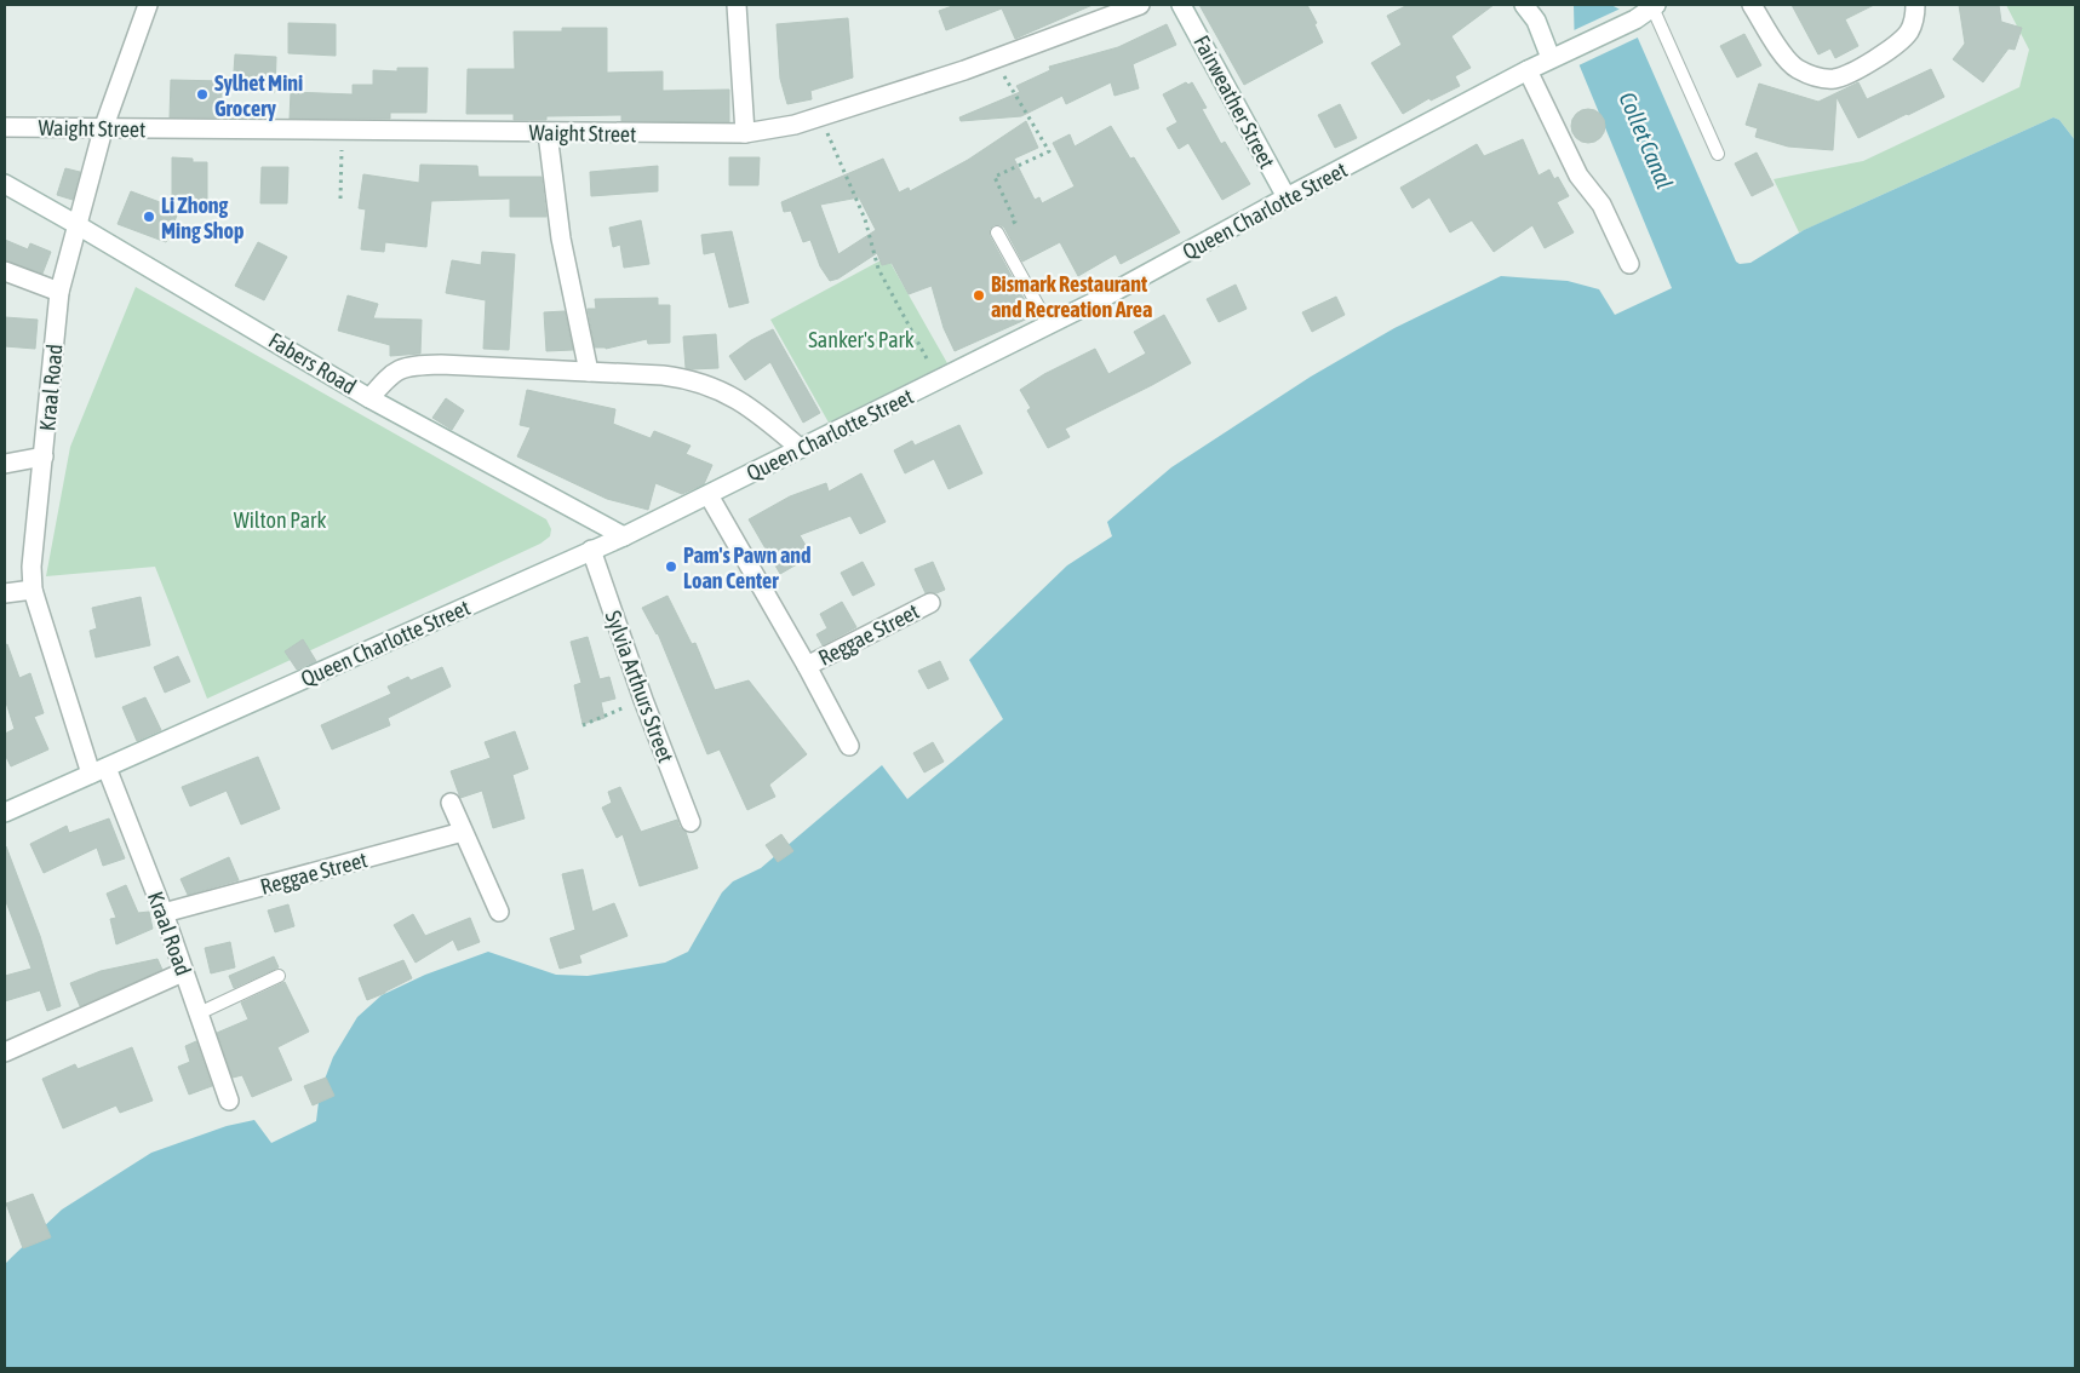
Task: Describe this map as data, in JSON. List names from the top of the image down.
{
  "streets": {
    "street": [
      "Fairweather Street",
      "Waight Street",
      "Queen Charlotte Street",
      "Fabers Road",
      "Kraal Road",
      "Reggae Street",
      "Sylvia Arthurs Street"
    ]
  },
  "crossings": [
    ["Fairweather Street", "Queen Charlotte Street"],
    ["Waight Street", "Kraal Road"],
    ["Queen Charlotte Street", "Fabers Road"],
    ["Queen Charlotte Street", "Kraal Road"],
    ["Queen Charlotte Street", "Sylvia Arthurs Street"],
    ["Fabers Road", "Kraal Road"],
    ["Kraal Road", "Reggae Street"]
  ],
  "water": ["Collet Canal"],
  "parks": ["Sanker's Park", "Wilton Park"],
  "places": [
    "Sylhet Mini Grocery",
    "Li Zhong Ming Shop",
    "Bismark Restaurant and Recreation Area",
    "Pam's Pawn and Loan Center"
  ]
}
